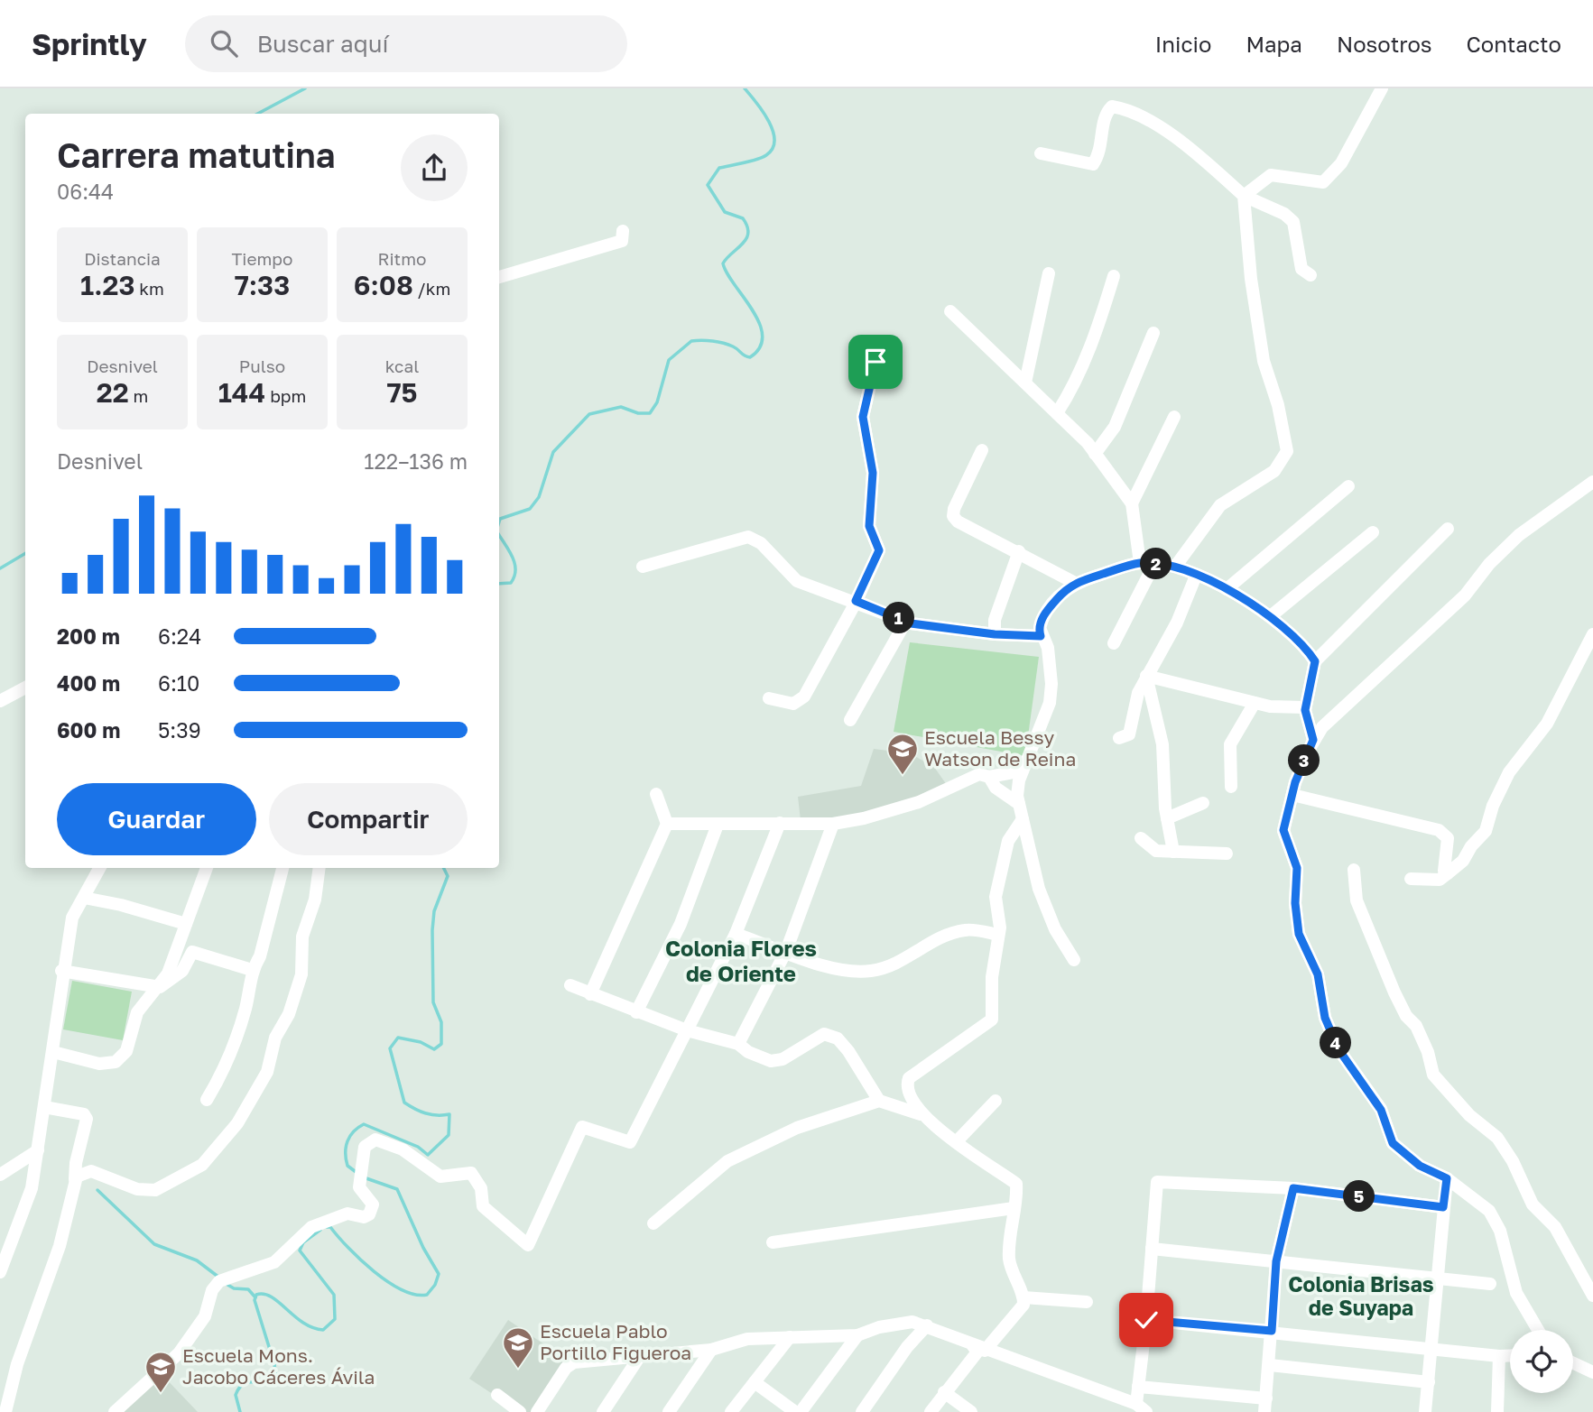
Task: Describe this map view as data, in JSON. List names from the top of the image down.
{
  "districts": ["Colonia Flores de Oriente", "Colonia Brisas de Suyapa"],
  "places": {
    "school or university": ["Escuela Bessy Watson de Reina", "Escuela Pablo Portillo Figueroa", "Escuela Mons. Jacobo Cáceres Ávila"]
  },
  "page": {
    "header": "Sprintly",
    "search": "Buscar aquí",
    "nav": [
      "Inicio",
      "Mapa",
      "Nosotros",
      "Contacto"
    ],
    "heading": ["Carrera matutina", "06:44"],
    "stats": [
      ["Distancia", "1.23 km"],
      ["Tiempo", "7:33"],
      ["Ritmo", "6:08 /km"],
      ["Desnivel", "22 m"],
      ["Pulso", "144 bpm"],
      ["kcal", "75"]
    ],
    "chart": ["Desnivel", "122–136 m"],
    "pins": [
      "2",
      "1",
      "3",
      "4",
      "5"
    ],
    "list": [
      {
        "name": "200 m",
        "note": "6:24"
      },
      {
        "name": "400 m",
        "note": "6:10"
      },
      {
        "name": "600 m",
        "note": "5:39"
      }
    ],
    "buttons": ["Guardar", "Compartir"]
  }
}
